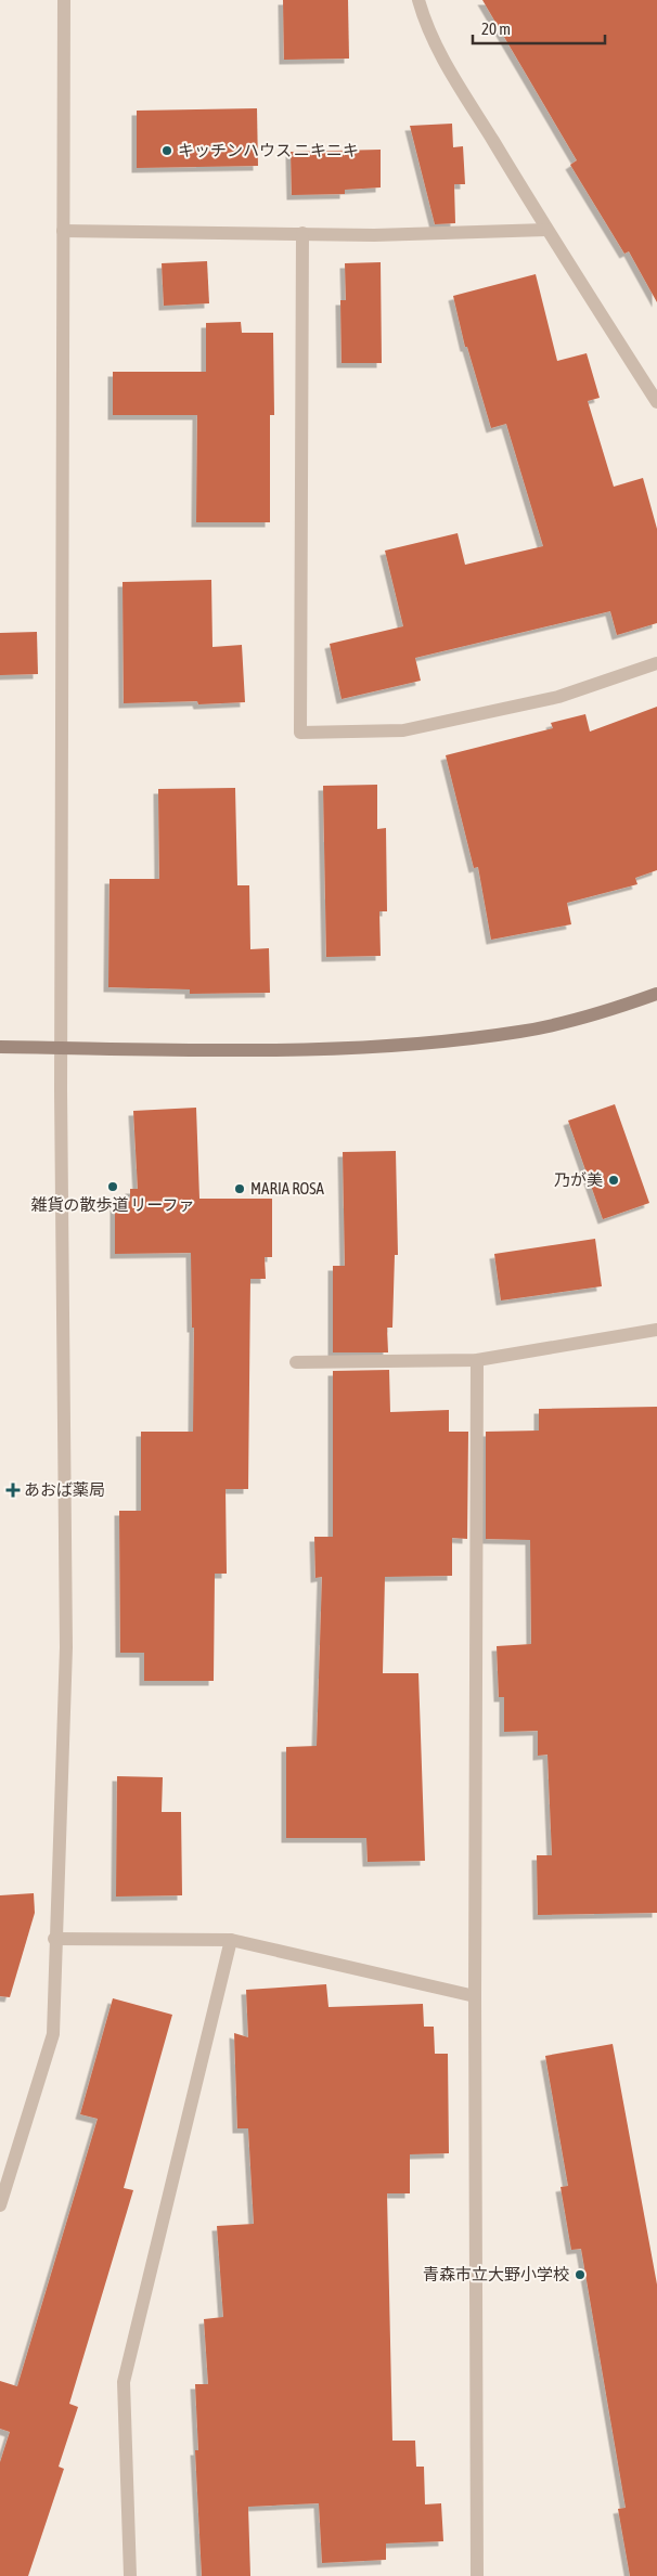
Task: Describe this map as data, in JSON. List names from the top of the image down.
{
  "places": {
    "other": [
      "キッチンハウス ニキニキ",
      "乃が美",
      "雑貨の散歩道 リーファ",
      "MARIA ROSA",
      "青森市立大野小学校"
    ],
    "health": ["あおば薬局"]
  },
  "scale_bar": "20 m"
}
